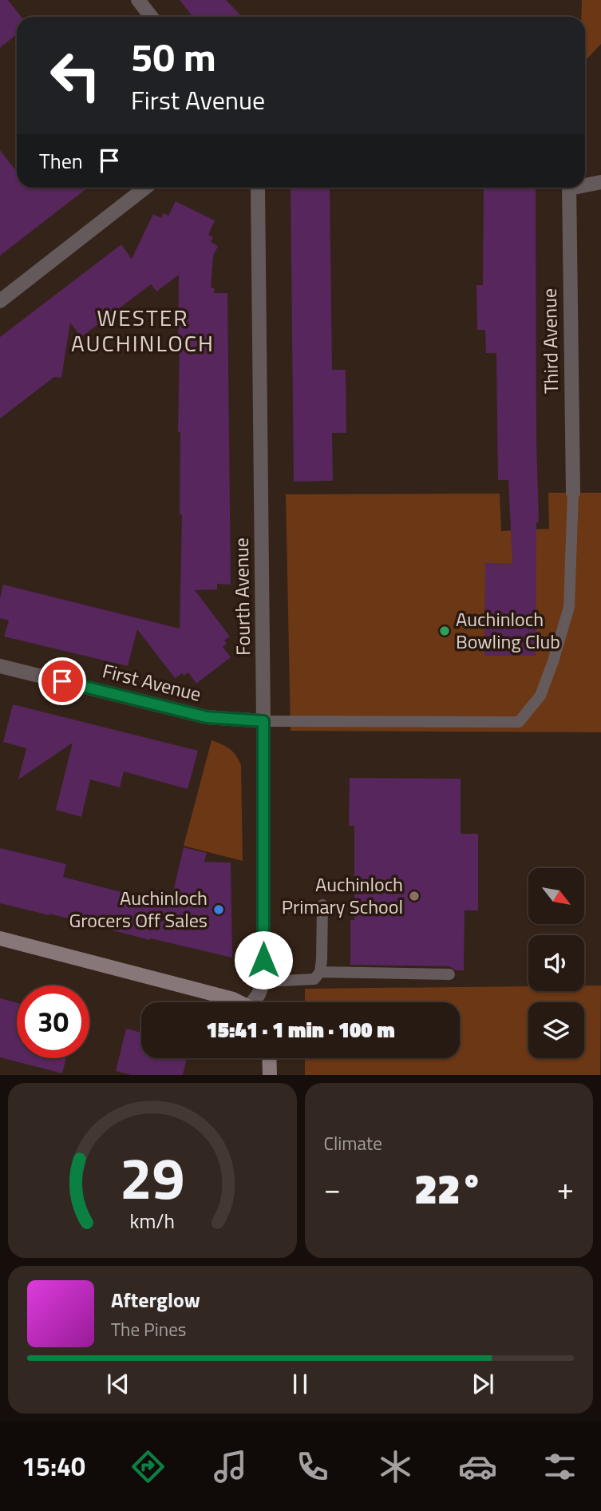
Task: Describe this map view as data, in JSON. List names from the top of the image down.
{
  "streets": {
    "street": ["Third Avenue", "Fourth Avenue", "First Avenue"]
  },
  "crossings": [
    ["Fourth Avenue", "First Avenue"]
  ],
  "districts": ["WESTER AUCHINLOCH"],
  "places": ["Auchinloch Bowling Club", "Auchinloch Primary School", "Auchinloch Grocers Off Sales"],
  "north": "bottom right",
  "page": {
    "turn": ["50 m", "First Avenue"],
    "then": "Then",
    "limit": "30",
    "trip": "15:41 · 1 min · 100 m",
    "tile": "Climate",
    "heat": ["−", "22°", "+"],
    "song": ["Afterglow", "The Pines"],
    "tabs": "15:40",
    "gauge": ["29", "km/h"]
  }
}
